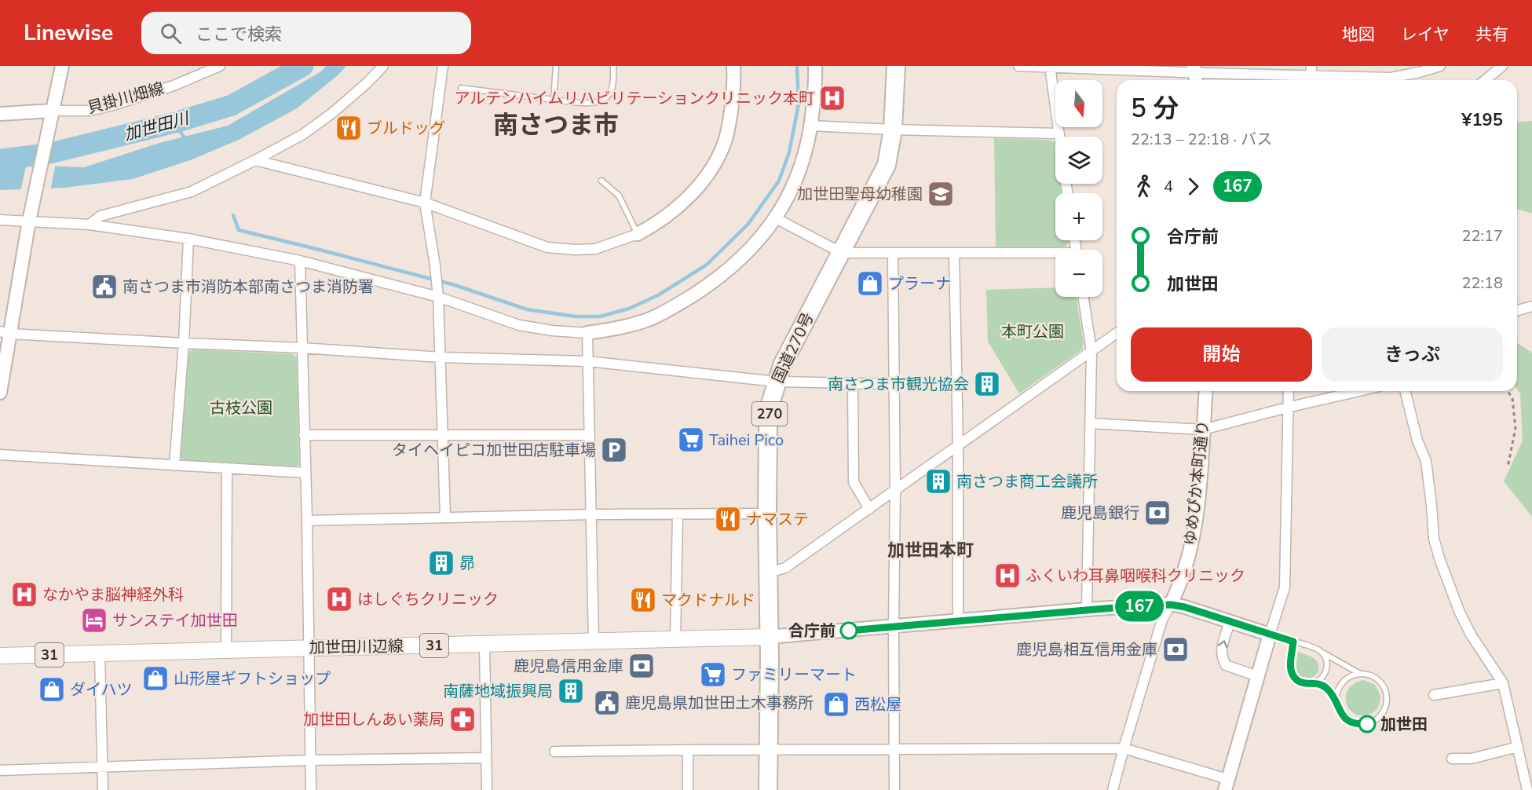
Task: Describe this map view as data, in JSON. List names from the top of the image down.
{
  "streets": {
    "highway": ["国道270号", "270"],
    "main road": ["31", "加世田川辺線"],
    "street": ["貝掛川畑線", "ゆめぴか本町通り"]
  },
  "crossings": [
    ["国道270号", "加世田川辺線"]
  ],
  "districts": ["南さつま市", "加世田本町"],
  "water": ["加世田川"],
  "parks": ["本町公園", "古枝公園"],
  "places": {
    "hospital": [
      "アルテンハイムリハビリテーションクリニック本町",
      "ふくいわ耳鼻咽喉科クリニック",
      "なかやま脳神経外科",
      "はしぐちクリニック"
    ],
    "restaurant": ["ブルドッグ", "ナマステ", "マクドナルド"],
    "school or university": ["加世田聖母幼稚園"],
    "shop": [
      "プラーナ",
      "山形屋ギフトショップ",
      "ダイハツ",
      "西松屋"
    ],
    "public building": ["南さつま市消防本部南さつま消防署", "鹿児島県加世田土木事務所"],
    "building": [
      "南さつま市観光協会",
      "南さつま商工会議所",
      "昴",
      "南薩地域振興局"
    ],
    "supermarket": ["Taihei Pico", "ファミリーマート"],
    "parking": ["タイヘイピコ加世田店駐車場"],
    "bank": ["鹿児島銀行", "鹿児島相互信用金庫", "鹿児島信用金庫"],
    "hotel": ["サンステイ加世田"],
    "other": ["合庁前", "加世田"],
    "pharmacy": ["加世田しんあい薬局"]
  },
  "lines": ["bus line 167"],
  "north": "bottom",
  "page": {
    "header": "Linewise",
    "search": "ここで検索",
    "nav": ["地図", "レイヤ", "共有"],
    "on_map": "167",
    "map_buttons": ["+", "−"],
    "heading": ["5 分", "22:13 – 22:18 · バス", "¥195"],
    "legs": ["4", "167"],
    "list": [
      {
        "name": "合庁前",
        "value": "22:17"
      },
      {
        "name": "加世田",
        "value": "22:18"
      }
    ],
    "buttons": ["開始", "きっぷ"]
  }
}
